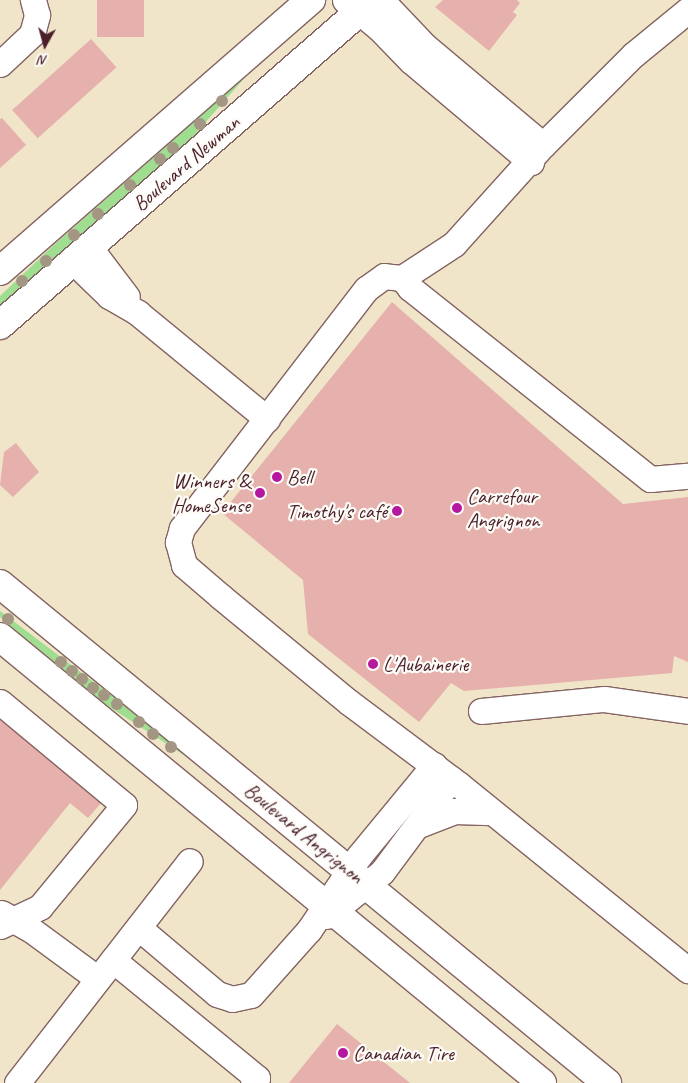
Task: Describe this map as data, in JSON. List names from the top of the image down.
{
  "streets": {
    "main road": ["Boulevard Newman", "Boulevard Angrignon"]
  },
  "places": [
    "Bell",
    "Winners & HomeSense",
    "Carrefour Angrignon",
    "Timothy's café",
    "L'Aubainerie",
    "Canadian Tire"
  ],
  "north": "bottom"
}
